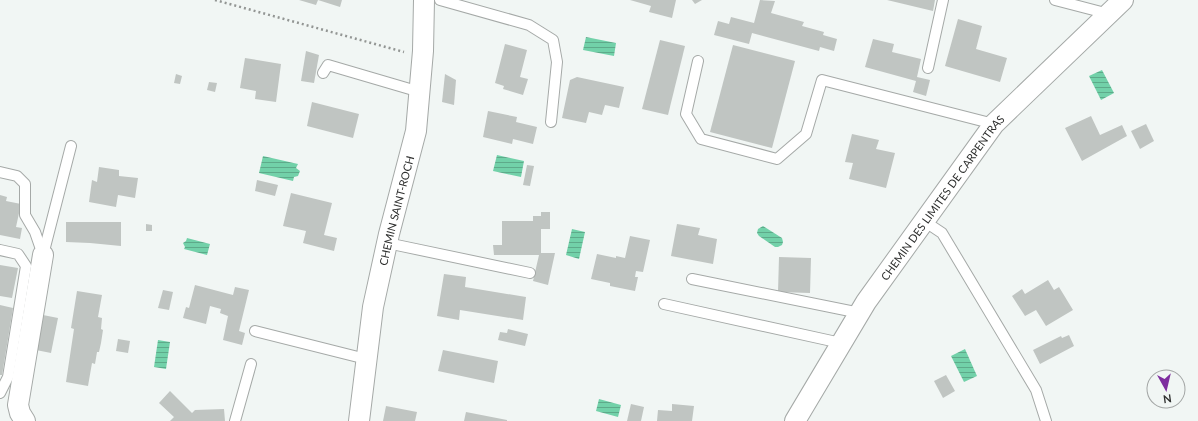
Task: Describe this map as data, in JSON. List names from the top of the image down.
{
  "streets": {
    "street": ["CHEMIN DES LIMITES DE CARPENTRAS", "CHEMIN SAINT-ROCH"]
  },
  "north": "bottom"
}
